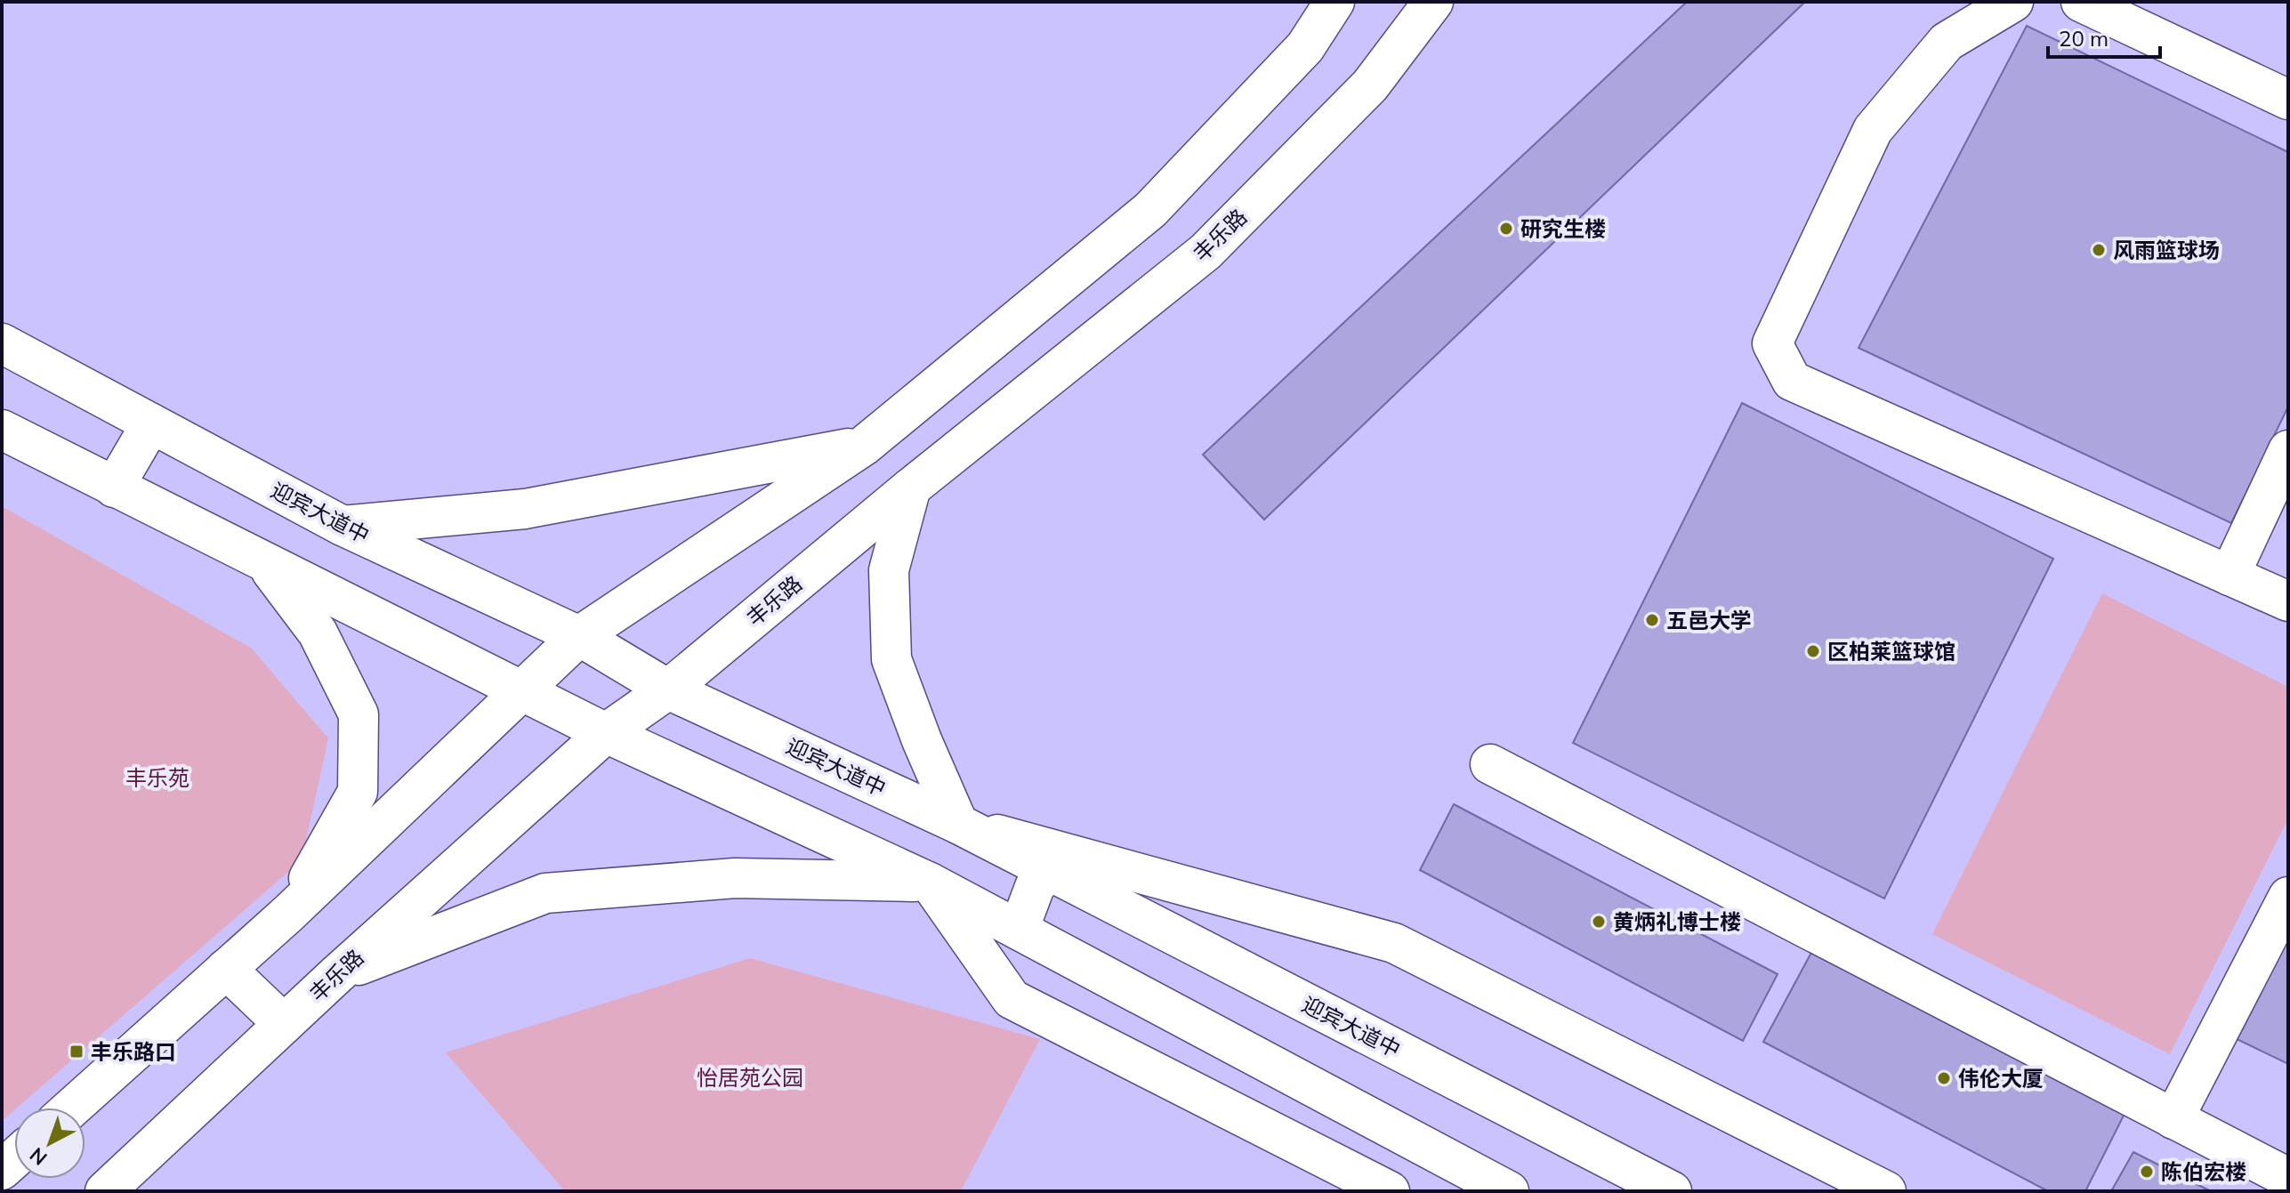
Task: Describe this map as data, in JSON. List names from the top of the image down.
{
  "streets": {
    "main road": ["丰乐路", "迎宾大道中"]
  },
  "crossings": [
    ["丰乐路", "迎宾大道中"]
  ],
  "parks": ["丰乐苑", "怡居苑公园"],
  "places": {
    "other": [
      "研究生楼",
      "风雨篮球场",
      "五邑大学",
      "区柏莱篮球馆",
      "黄炳礼博士楼",
      "伟伦大厦",
      "陈伯宏楼"
    ],
    "transit": ["丰乐路口"]
  },
  "scale_bar": "20 m",
  "north": "bottom left"
}
